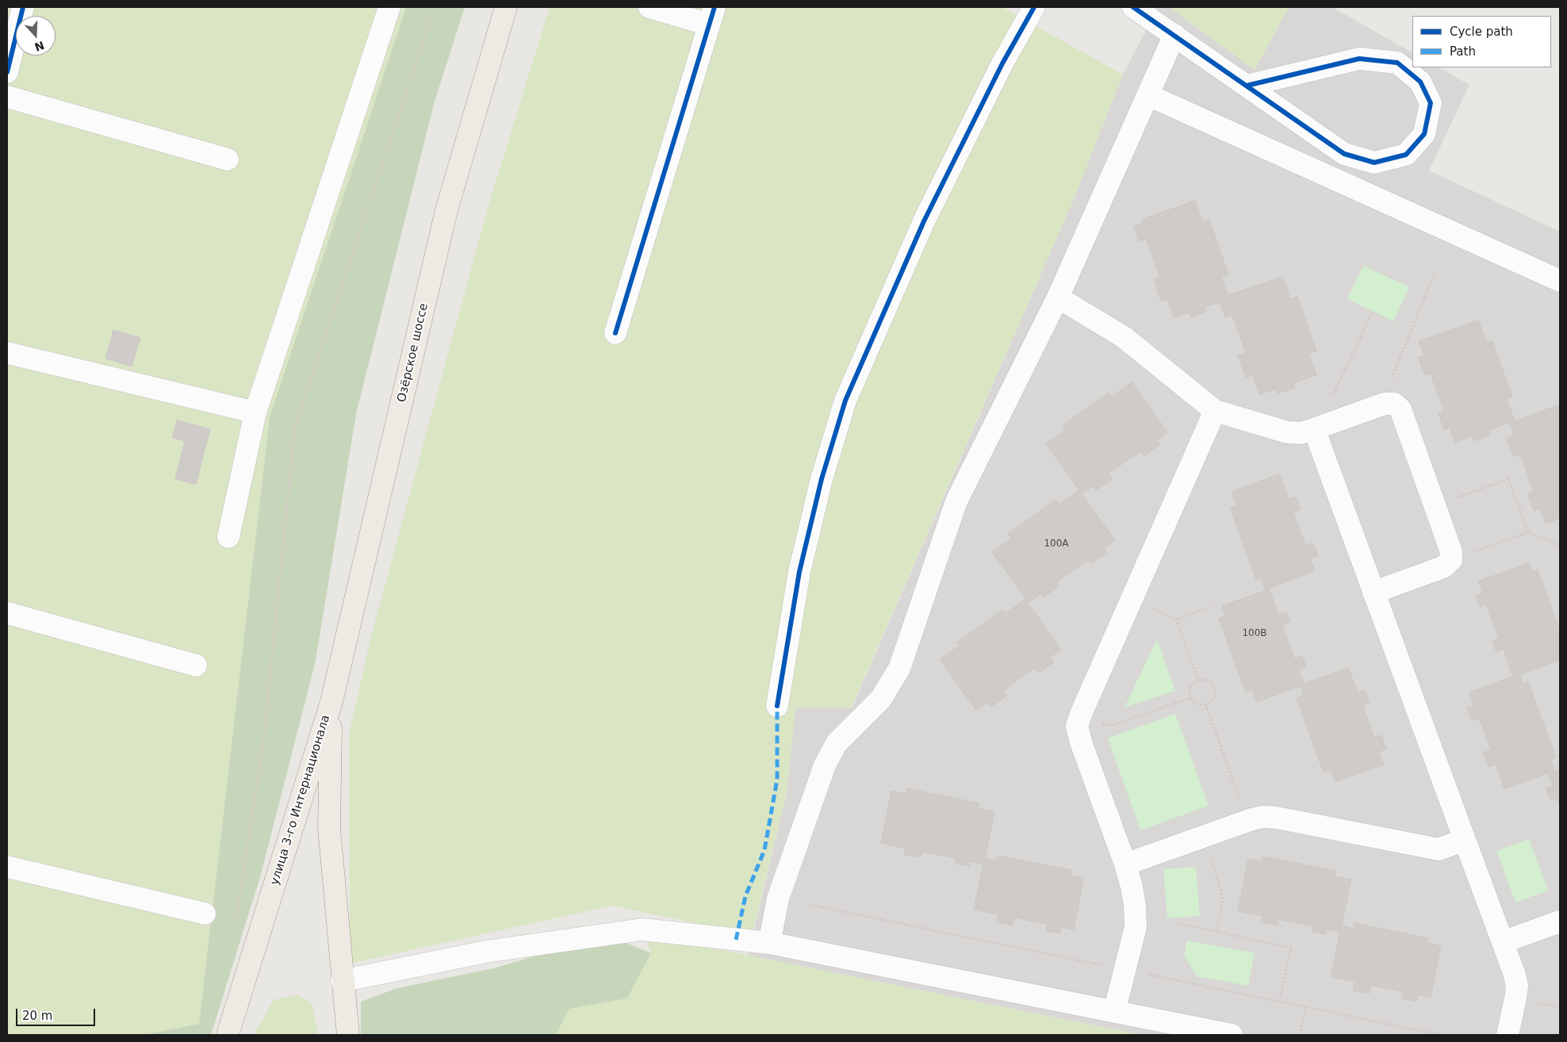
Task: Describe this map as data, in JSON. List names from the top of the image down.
{
  "streets": {
    "main road": ["Озёрское шоссе", "улица 3-го Интернационала"]
  },
  "crossings": [
    ["Озёрское шоссе", "улица 3-го Интернационала"]
  ],
  "house_numbers": ["100А", "100В"],
  "legend": ["Cycle path", "Path"],
  "scale_bar": "20 m",
  "north": "bottom"
}
